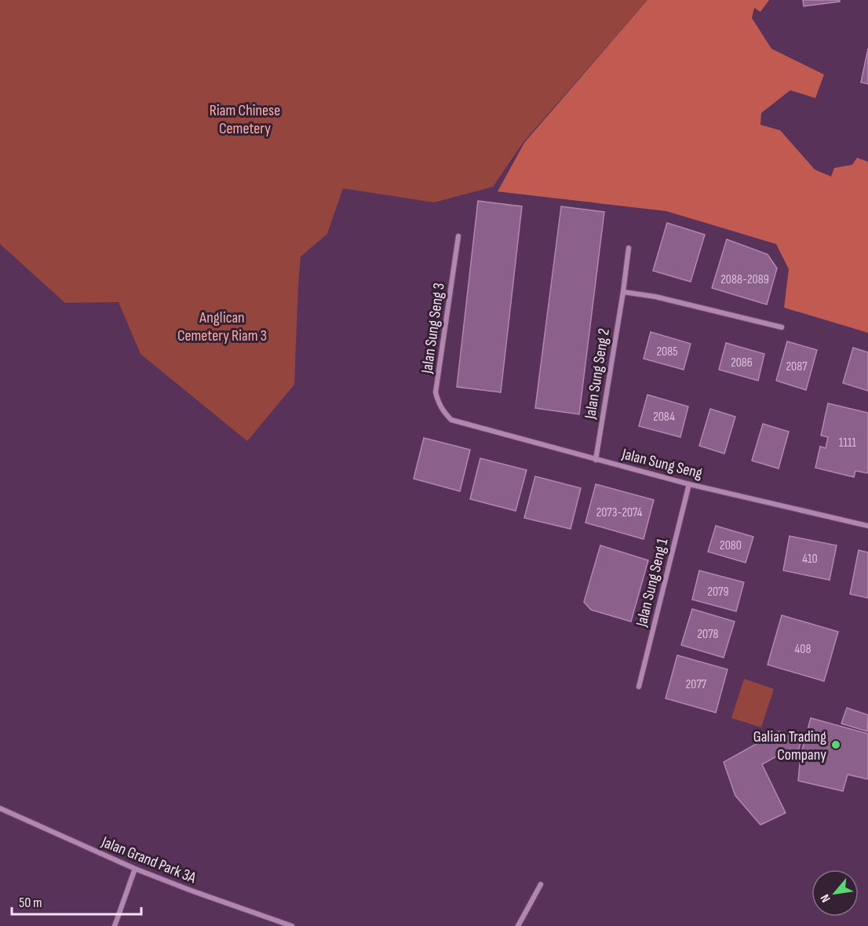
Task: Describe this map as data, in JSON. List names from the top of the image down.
{
  "streets": {
    "street": [
      "Jalan Sung Seng 3",
      "Jalan Sung Seng 2",
      "Jalan Sung Seng",
      "Jalan Sung Seng 1",
      "Jalan Grand Park 3A"
    ]
  },
  "crossings": [
    ["Jalan Sung Seng 3", "Jalan Sung Seng"],
    ["Jalan Sung Seng 2", "Jalan Sung Seng"],
    ["Jalan Sung Seng", "Jalan Sung Seng 1"]
  ],
  "parks": ["Riam Chinese Cemetery", "Anglican Cemetery Riam 3"],
  "places": ["Galian Trading Company"],
  "house_numbers": [
    "2088-2089",
    "2085",
    "2086",
    "2087",
    "2084",
    "1111",
    "2073-2074",
    "2080",
    "410",
    "2079",
    "2078",
    "408",
    "2077"
  ],
  "scale_bar": "50 m",
  "north": "bottom left"
}
